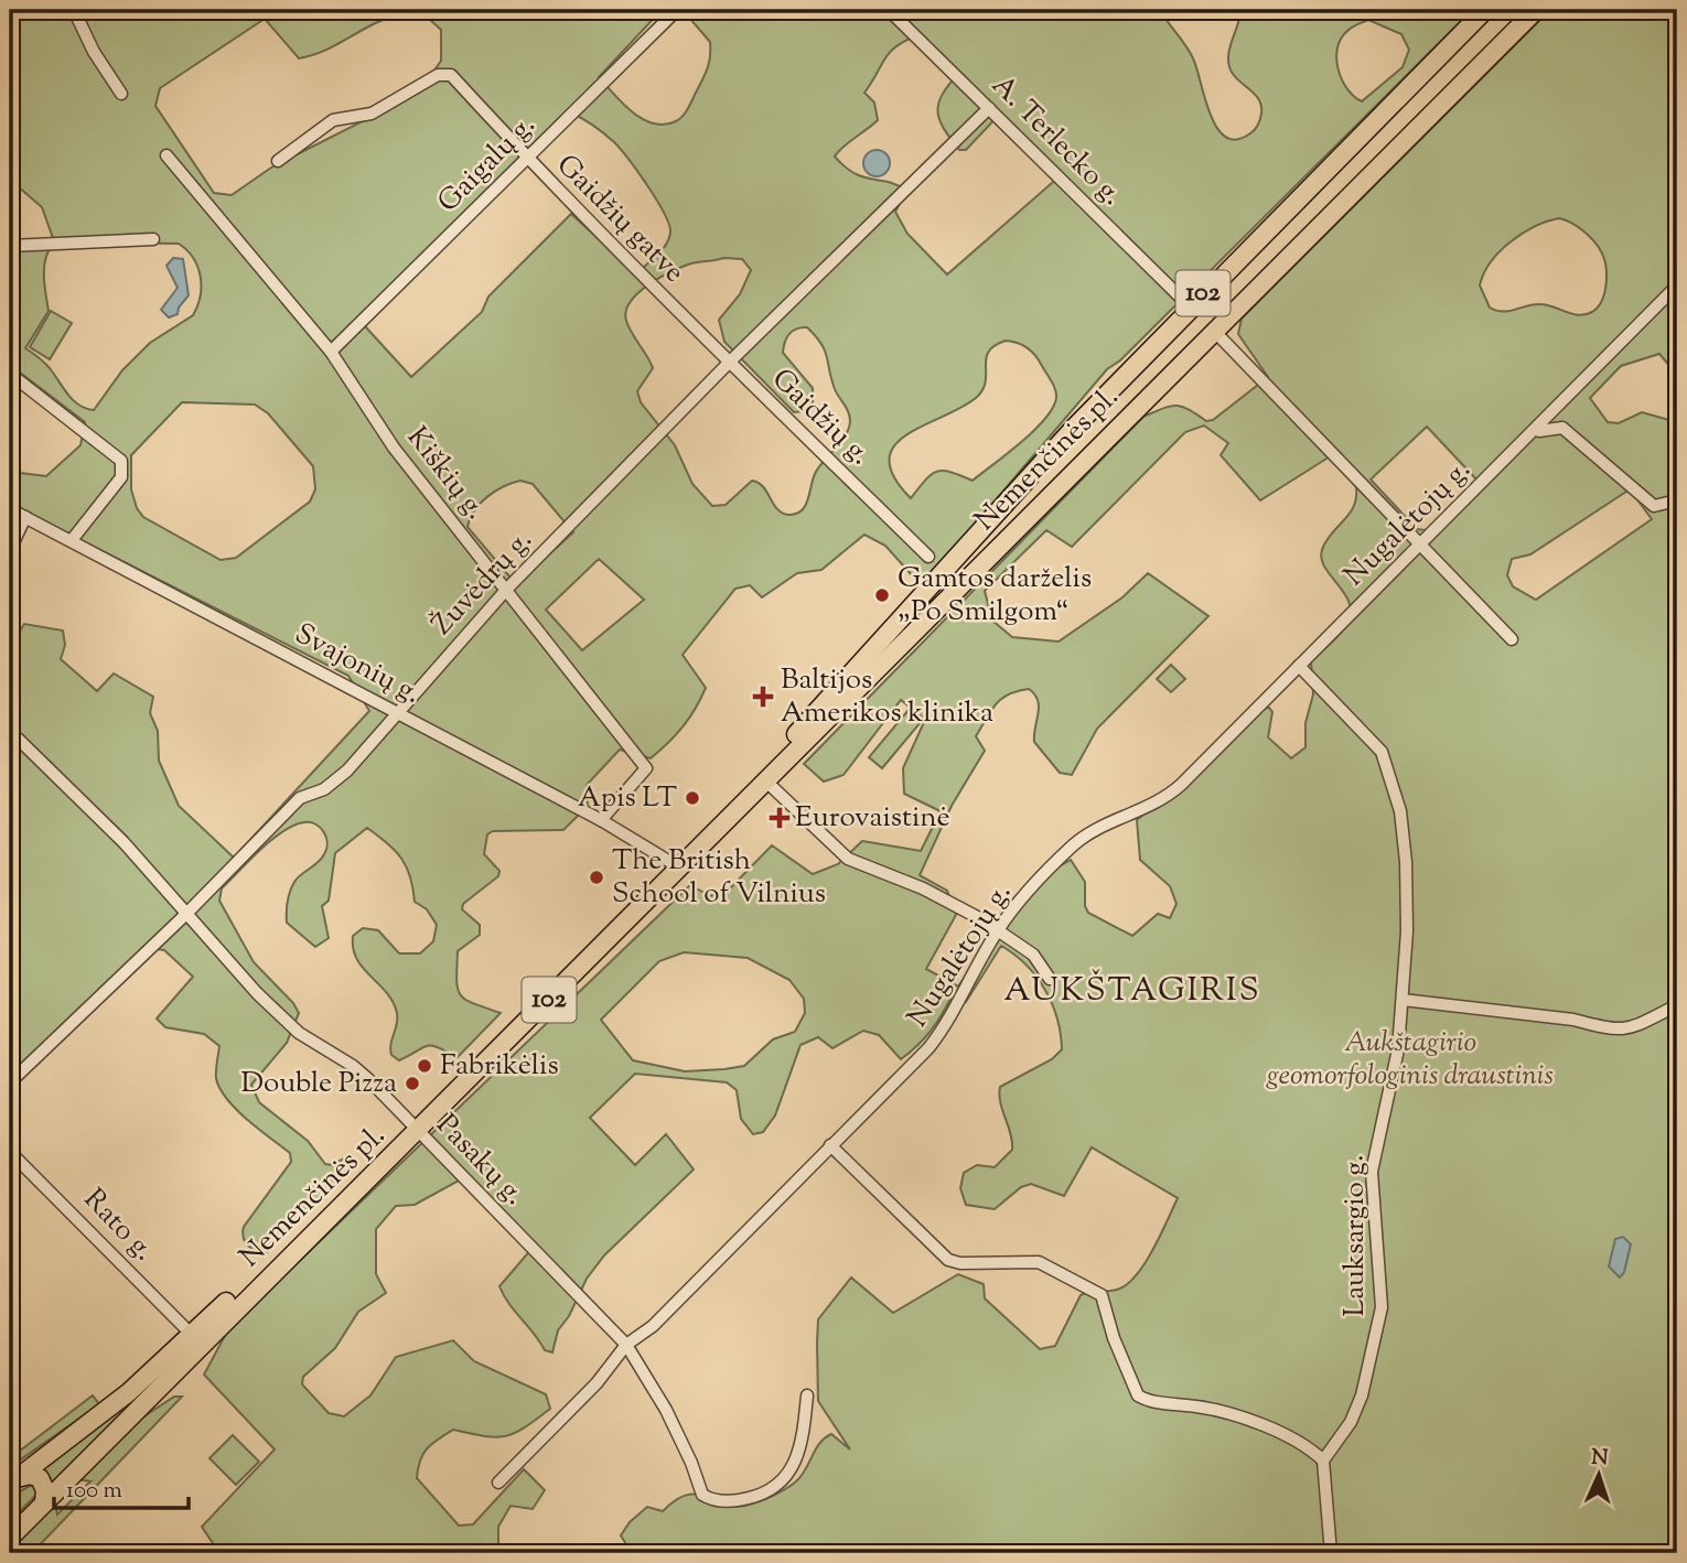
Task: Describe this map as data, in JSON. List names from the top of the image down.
{
  "streets": {
    "main road": ["102", "Nemenčinės pl."],
    "street": [
      "A. Terlecko g.",
      "Gaigalų g.",
      "Gaidžių gatve",
      "Gaidžių g.",
      "Kiškių g.",
      "Nugalėtojų g.",
      "Žuvėdrų g.",
      "Svajonių g.",
      "Pasakų g.",
      "Rato g.",
      "Lauksargio g."
    ]
  },
  "crossings": [
    ["A. Terlecko g.", "Nemenčinės pl."],
    ["A. Terlecko g.", "Žuvėdrų g."],
    ["Gaigalų g.", "Gaidžių gatve"],
    ["Gaigalų g.", "Kiškių g."],
    ["Gaidžių gatve", "Gaidžių g."],
    ["Gaidžių g.", "Žuvėdrų g."],
    ["Nemenčinės pl.", "Svajonių g."],
    ["Nemenčinės pl.", "Pasakų g."],
    ["Nemenčinės pl.", "Rato g."],
    ["Kiškių g.", "Žuvėdrų g."],
    ["Kiškių g.", "Svajonių g."],
    ["Nugalėtojų g.", "Pasakų g."],
    ["Nugalėtojų g.", "Lauksargio g."],
    ["Žuvėdrų g.", "Svajonių g."],
    ["Žuvėdrų g.", "Pasakų g."]
  ],
  "districts": ["AUKŠTAGIRIS"],
  "parks": ["Aukštagirio geomorfologinis draustinis"],
  "places": {
    "other": [
      "Gamtos darželis „Po Smilgom“",
      "Apis LT",
      "The British School of Vilnius",
      "Fabrikėlis",
      "Double Pizza"
    ],
    "health": ["Baltijos Amerikos klinika", "Eurovaistinė"]
  },
  "scale_bar": "100 m",
  "north": "top"
}
